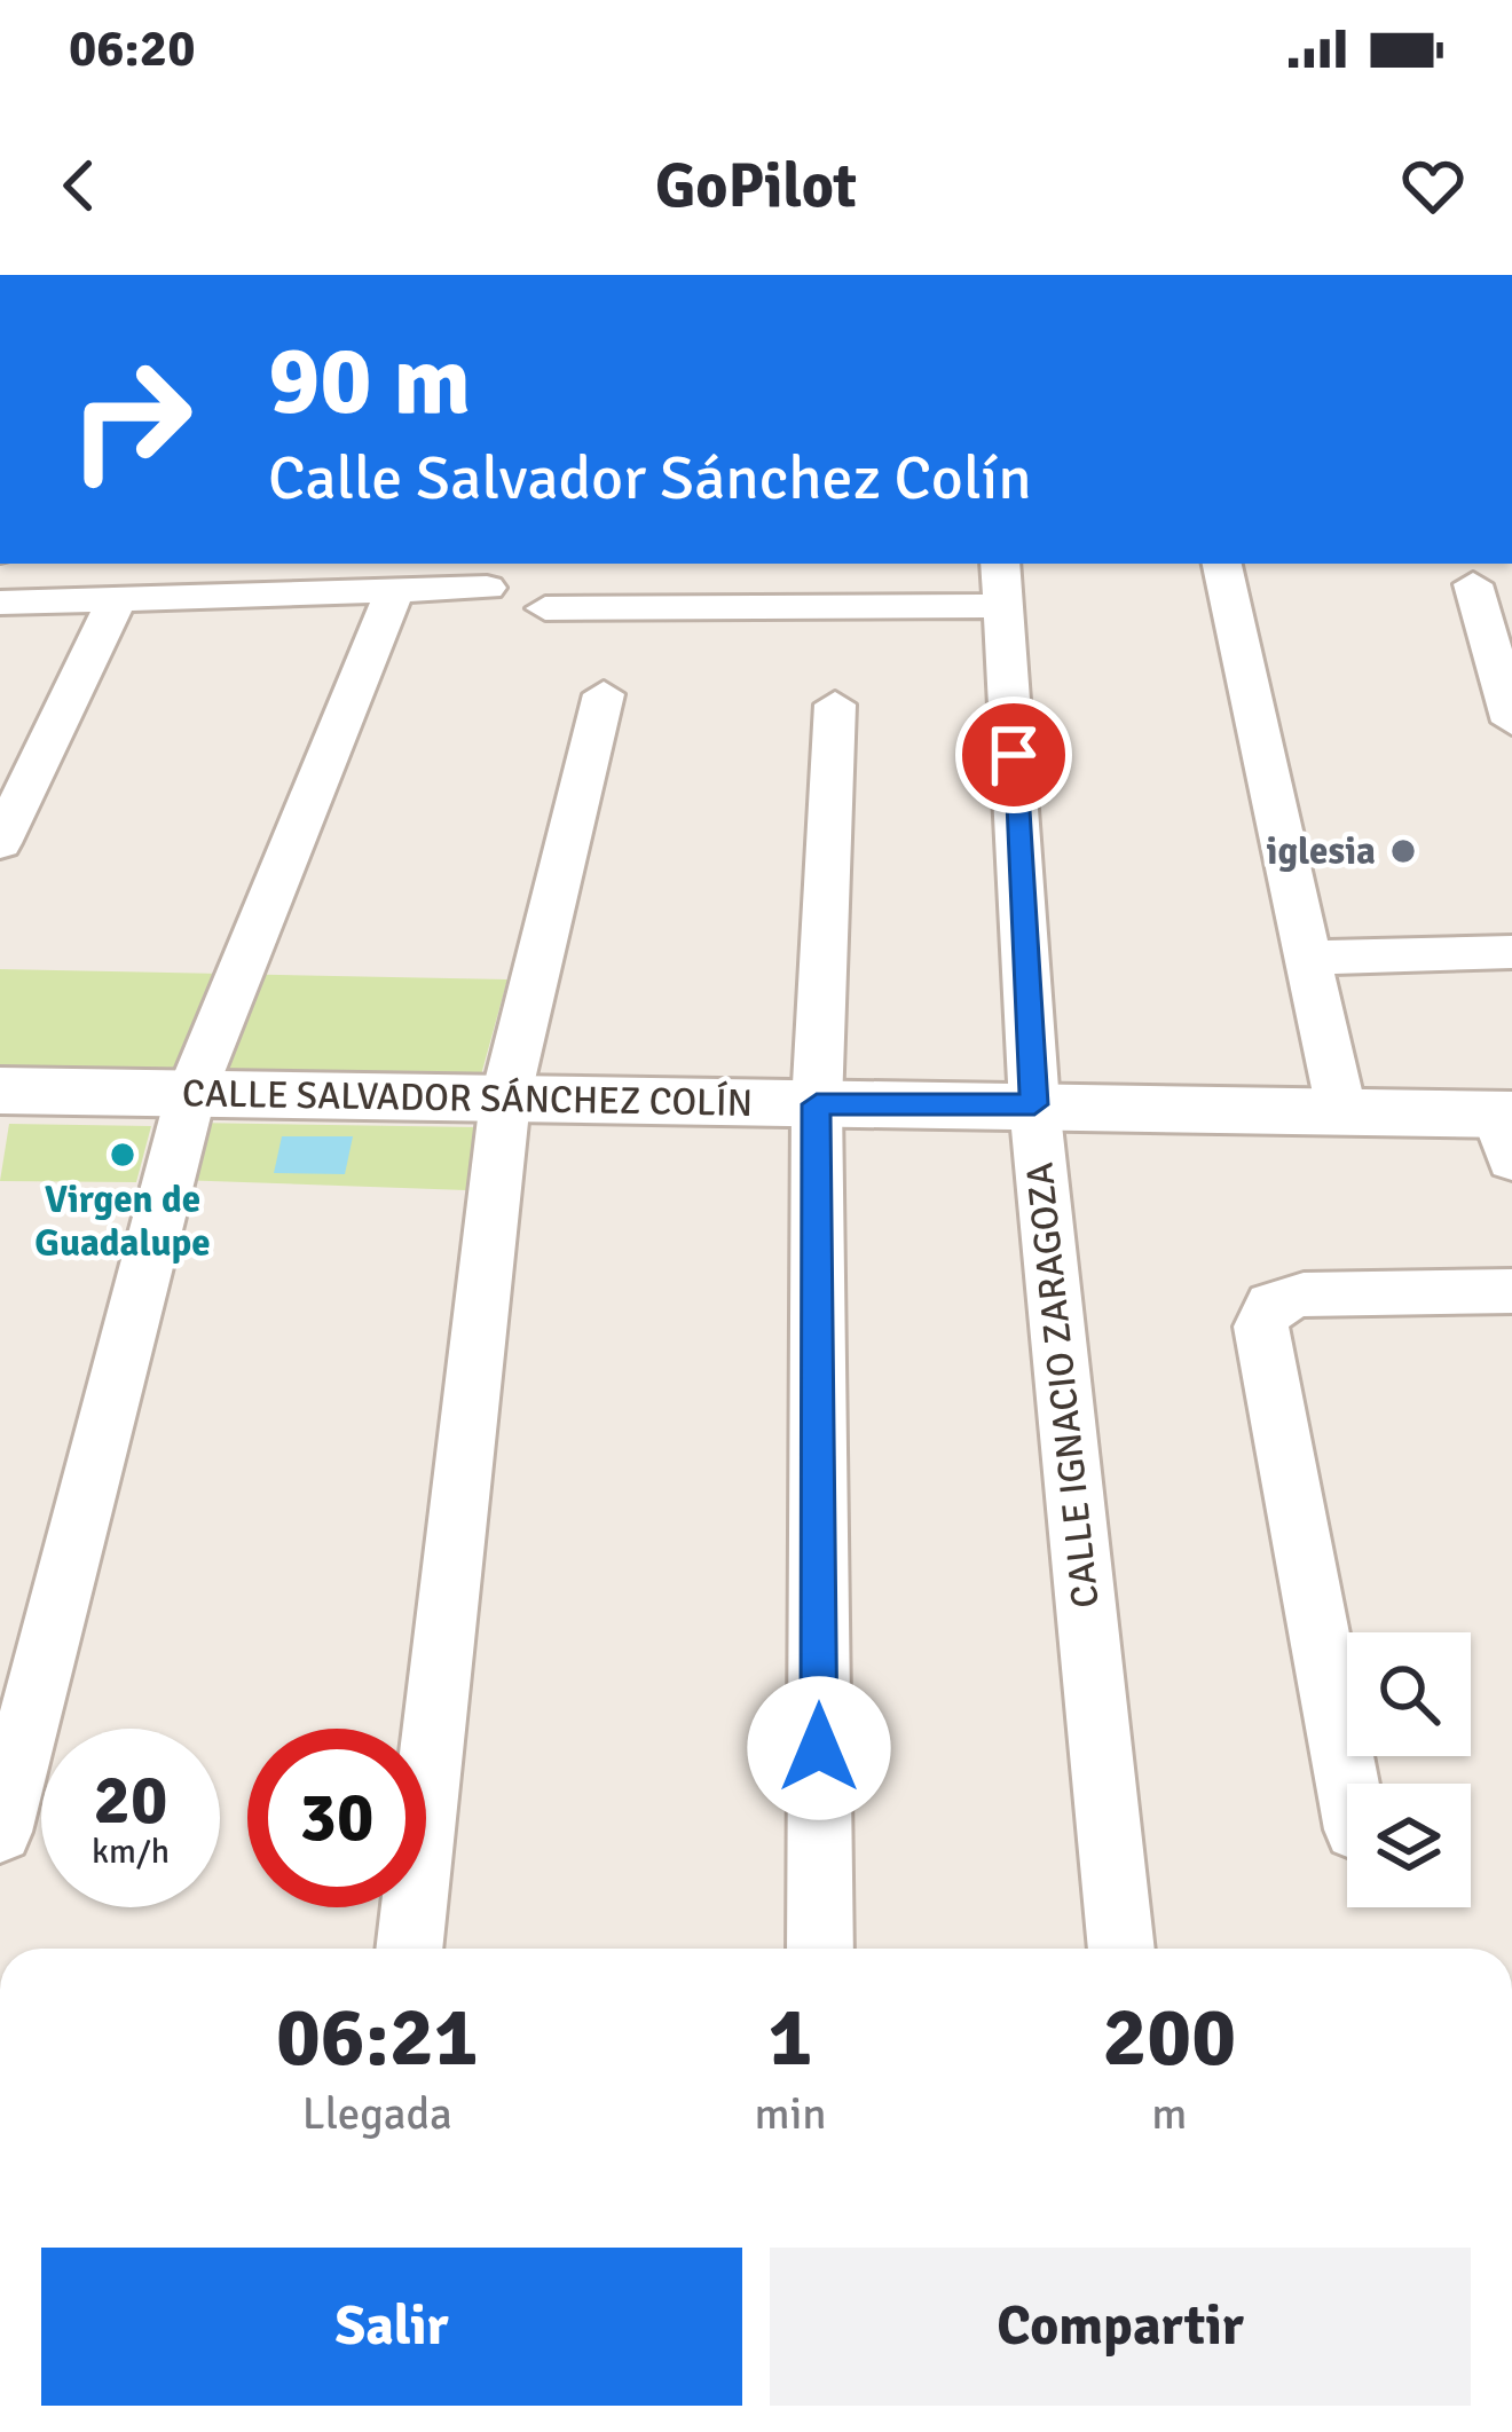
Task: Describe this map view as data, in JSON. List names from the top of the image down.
{
  "streets": {
    "street": ["CALLE SALVADOR SÁNCHEZ COLÍN", "CALLE IGNACIO ZARAGOZA"]
  },
  "crossings": [
    ["CALLE SALVADOR SÁNCHEZ COLÍN", "CALLE IGNACIO ZARAGOZA"]
  ],
  "places": ["iglesia", "Virgen de Guadalupe"],
  "page": {
    "status": "06:20",
    "header": "GoPilot",
    "turn": ["90 m", "Calle Salvador Sánchez Colín"],
    "speed": "20 km/h",
    "limit": "30",
    "eta": [
      "06:21",
      "Llegada",
      "1",
      "min",
      "200",
      "m"
    ],
    "buttons": ["Salir", "Compartir"]
  }
}
